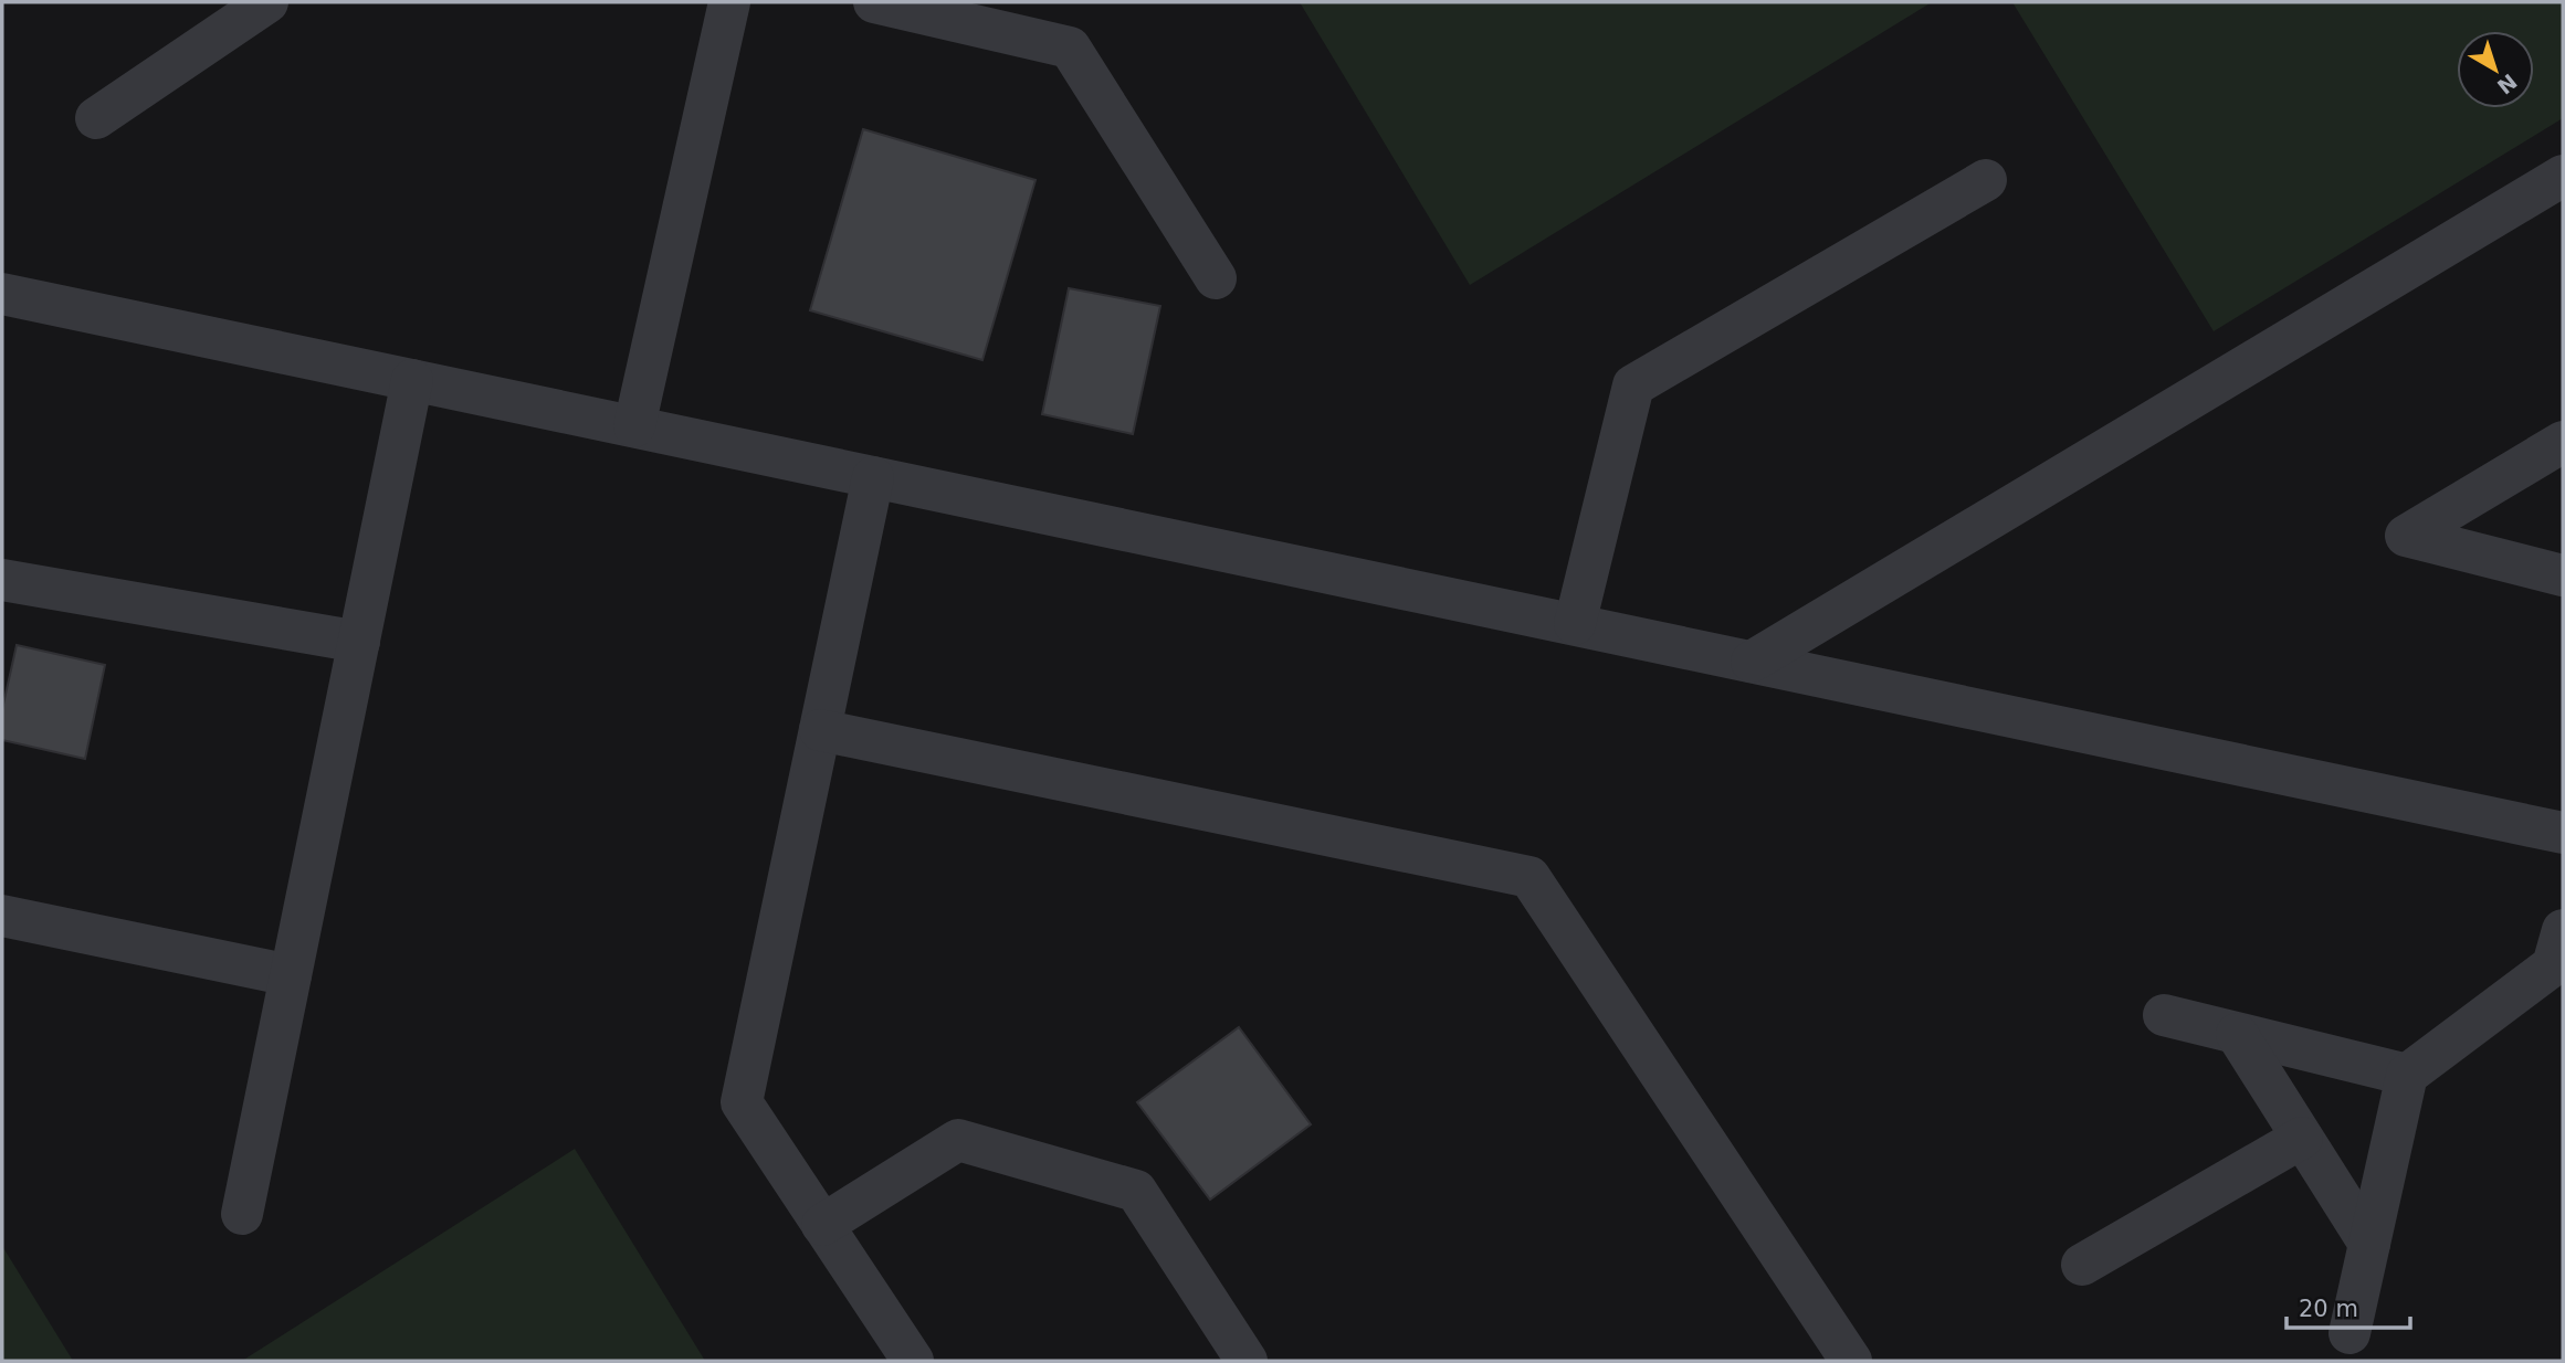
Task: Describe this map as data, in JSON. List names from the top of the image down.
{
  "scale_bar": "20 m",
  "north": "bottom right"
}
